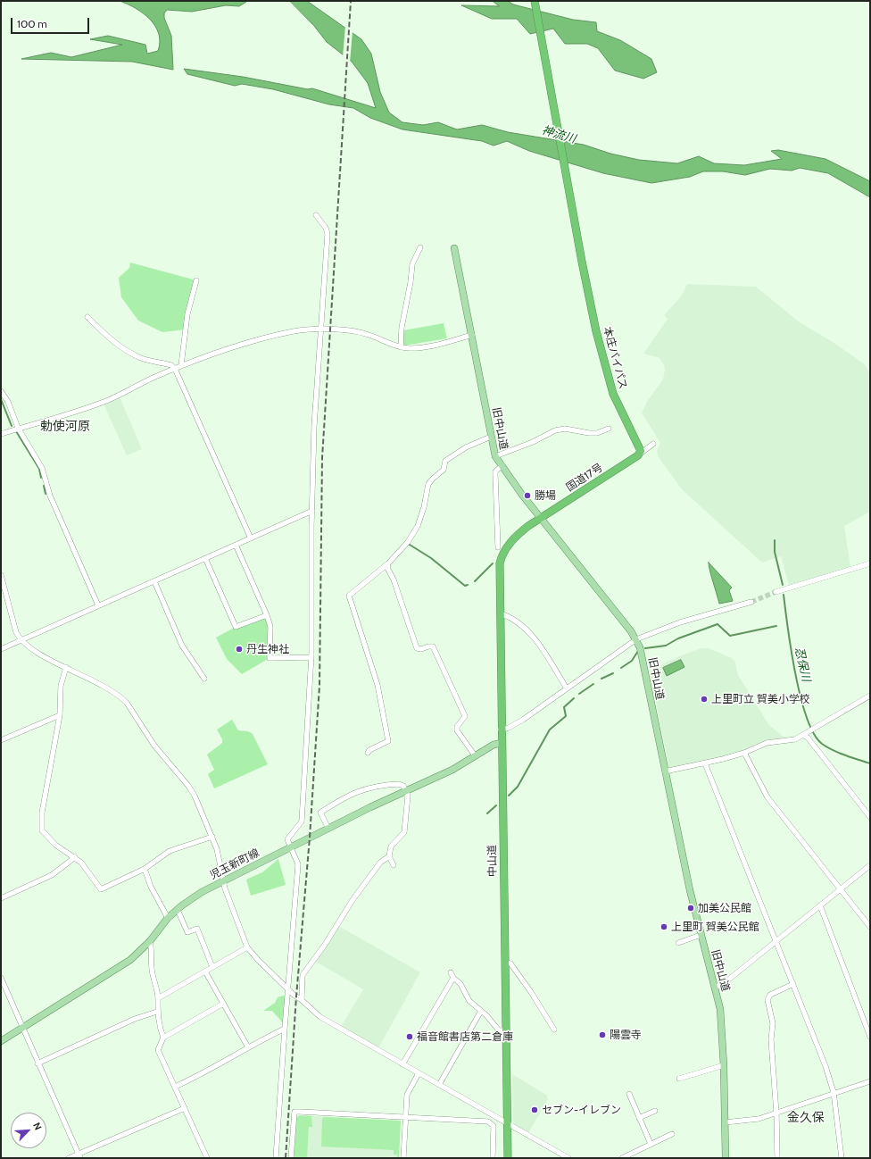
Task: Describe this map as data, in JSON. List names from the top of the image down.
{
  "streets": {
    "highway": ["本庄バイパス", "国道17号", "中山道"],
    "main road": ["旧中山道", "児玉新町線"]
  },
  "crossings": [
    ["本庄バイパス", "国道17号"],
    ["旧中山道", "国道17号"],
    ["国道17号", "中山道"],
    ["中山道", "児玉新町線"]
  ],
  "districts": ["勅使河原", "金久保"],
  "water": ["神流川", "忍保川"],
  "places": [
    "勝場",
    "丹生神社",
    "上里町立 賀美小学校",
    "加美公民館",
    "上里町 賀美公民館",
    "陽雲寺",
    "福音館書店第二倉庫",
    "セブン-イレブン"
  ],
  "scale_bar": "100 m",
  "north": "top right"
}
